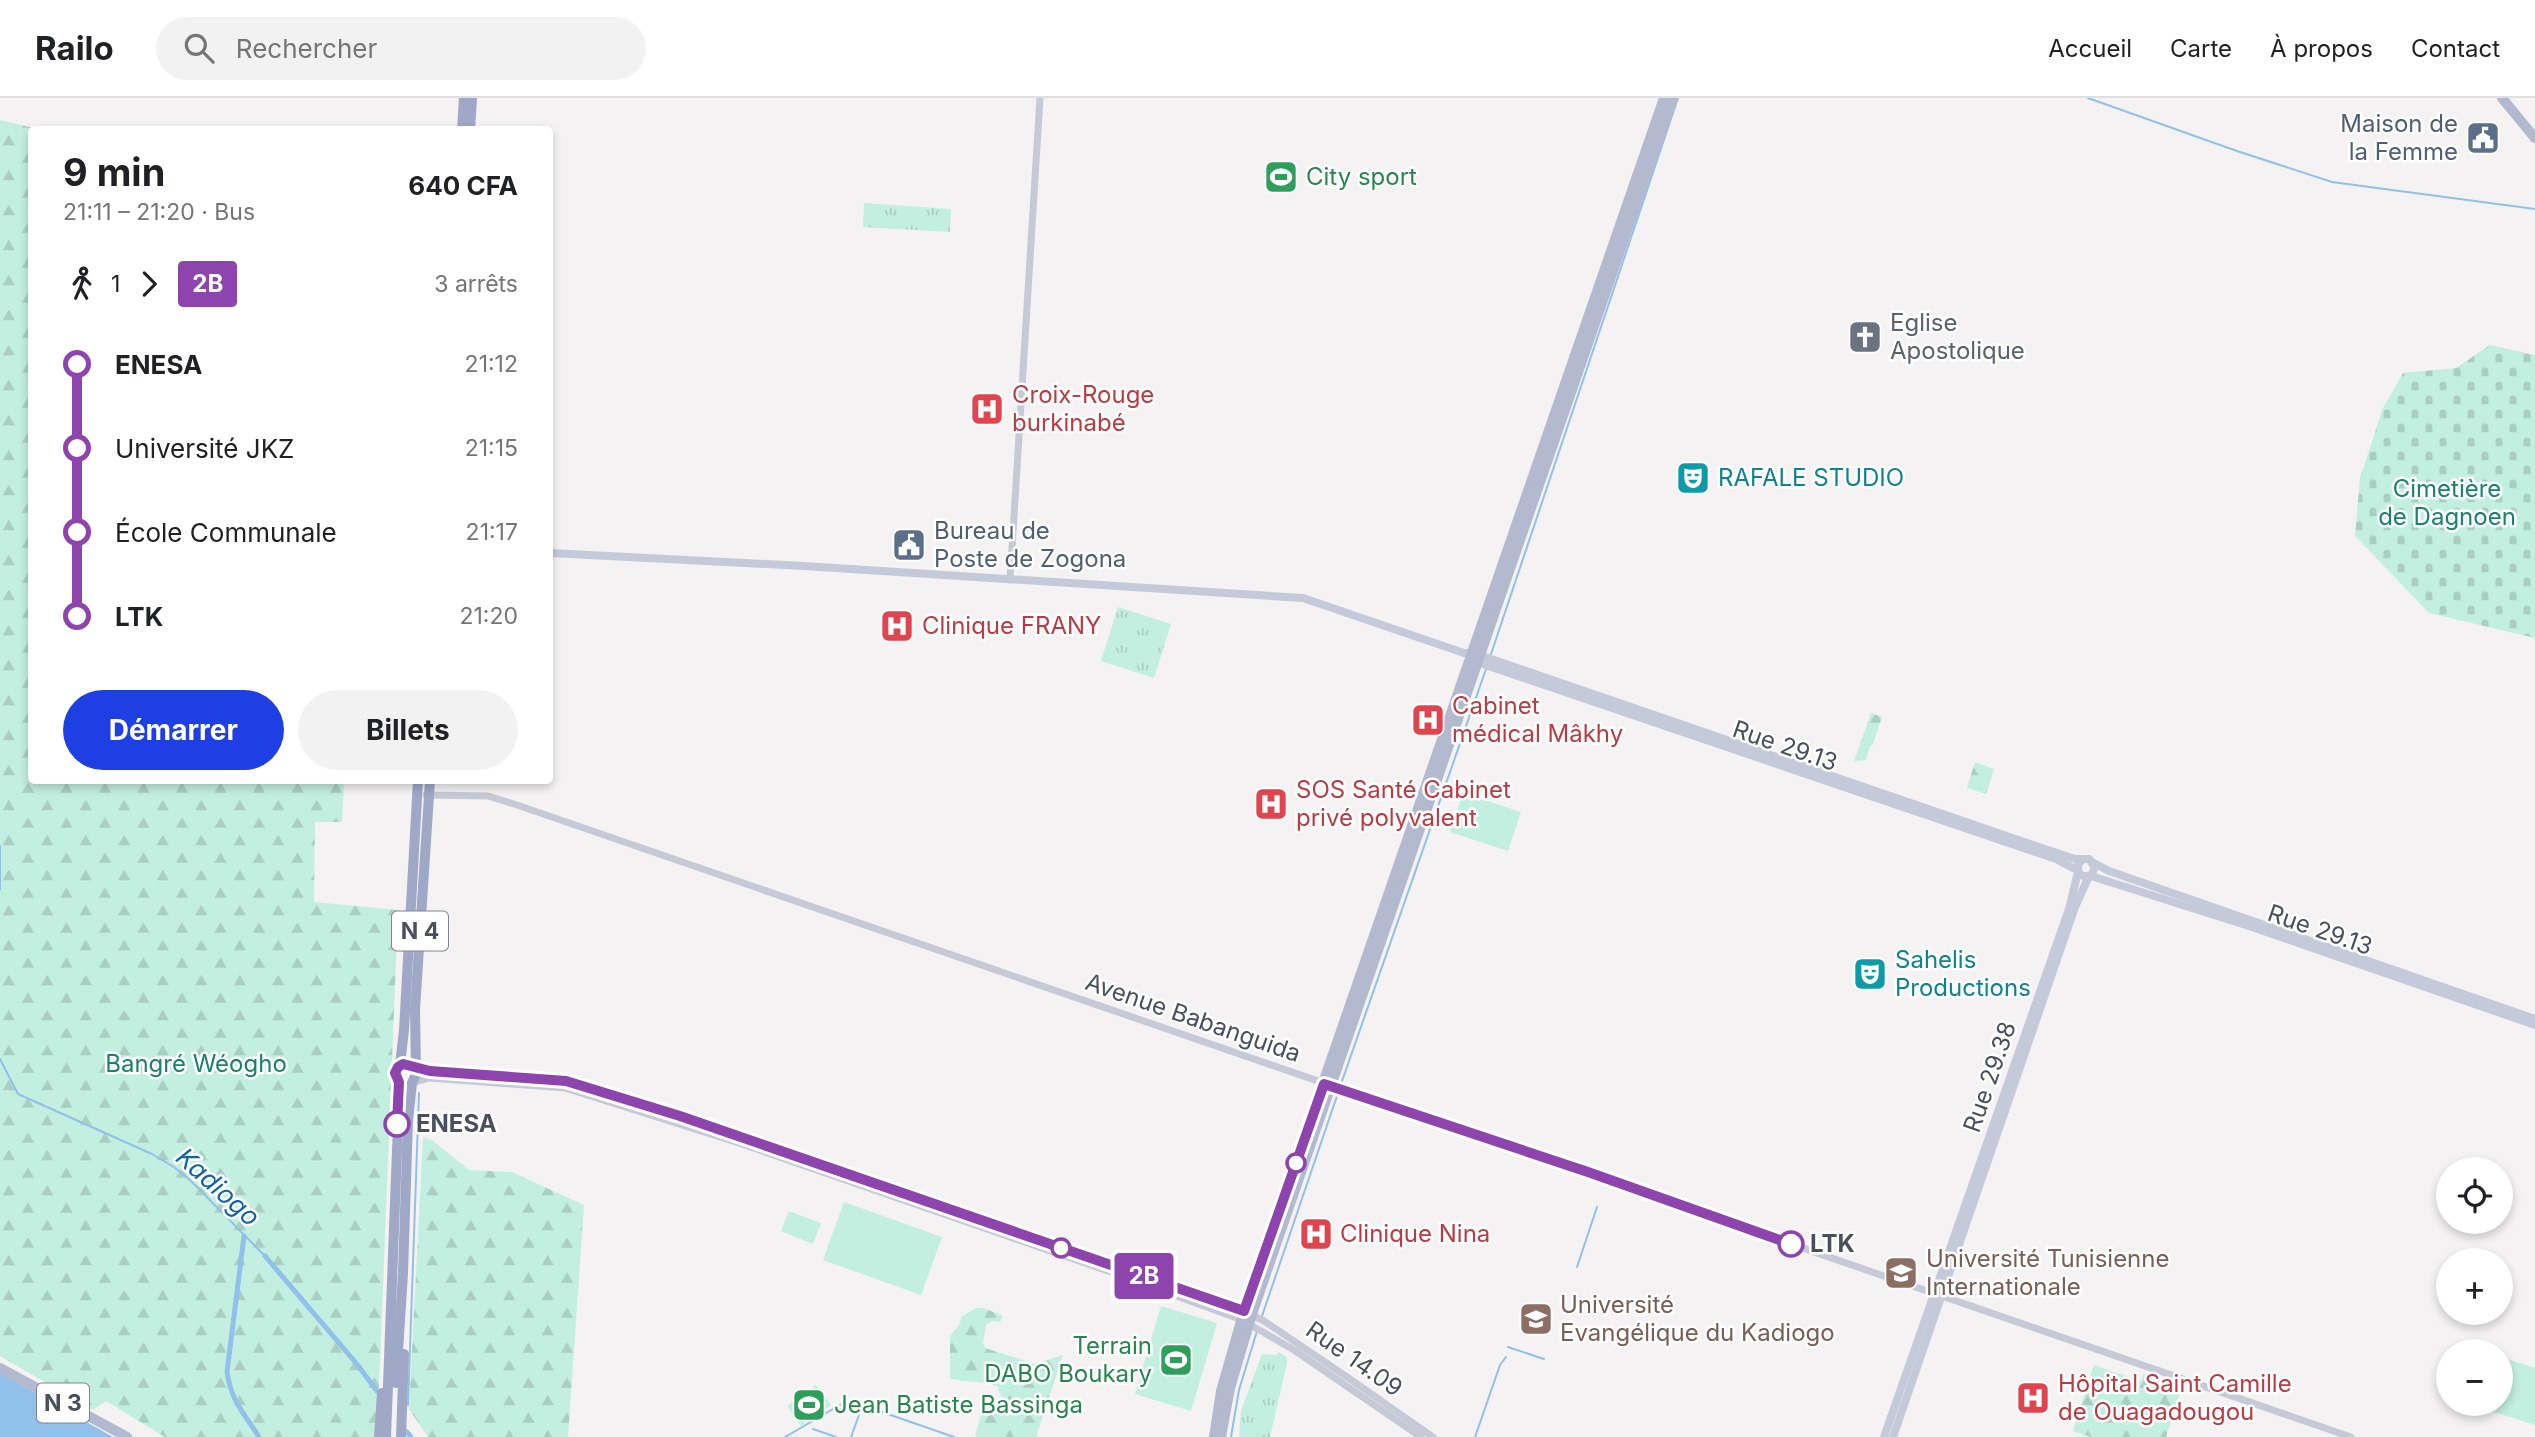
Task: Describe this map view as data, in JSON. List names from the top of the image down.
{
  "streets": {
    "highway": ["N 4"],
    "main road": ["Rue 29.13", "Rue 29.38", "N 3"],
    "street": ["Avenue Babanguida", "Rue 14.09"]
  },
  "crossings": [
    ["Rue 29.13", "Rue 29.38"],
    ["N 4", "Avenue Babanguida"],
    ["Avenue Babanguida", "Rue 29.38"]
  ],
  "water": ["Kadiogo"],
  "parks": ["Cimetière de Dagnoen", "Bangré Wéogho"],
  "places": {
    "public building": ["Maison de la Femme", "Bureau de Poste de Zogona"],
    "sports": ["City sport", "Terrain DABO Boukary", "Jean Batiste Bassinga"],
    "church": ["Eglise Apostolique"],
    "hospital": [
      "Croix-Rouge burkinabé",
      "Clinique FRANY",
      "Cabinet médical Mâkhy",
      "SOS Santé Cabinet privé polyvalent",
      "Clinique Nina",
      "Hôpital Saint Camille de Ouagadougou"
    ],
    "theatre": ["RAFALE STUDIO", "Sahelis Productions"],
    "other": ["ENESA", "LTK"],
    "school or university": ["Université Tunisienne Internationale", "Université Evangélique du Kadiogo"]
  },
  "lines": ["bus line 2B"],
  "page": {
    "header": "Railo",
    "search": "Rechercher",
    "nav": [
      "Accueil",
      "Carte",
      "À propos",
      "Contact"
    ],
    "on_map": "2B",
    "heading": ["9 min", "21:11 – 21:20 · Bus", "640 CFA"],
    "legs": ["1", "2B", "3 arrêts"],
    "list": [
      {
        "name": "ENESA",
        "value": "21:12"
      },
      {
        "name": "Université JKZ",
        "value": "21:15"
      },
      {
        "name": "École Communale",
        "value": "21:17"
      },
      {
        "name": "LTK",
        "value": "21:20"
      }
    ],
    "buttons": ["Démarrer", "Billets"],
    "map_buttons": ["+", "−"]
  }
}
